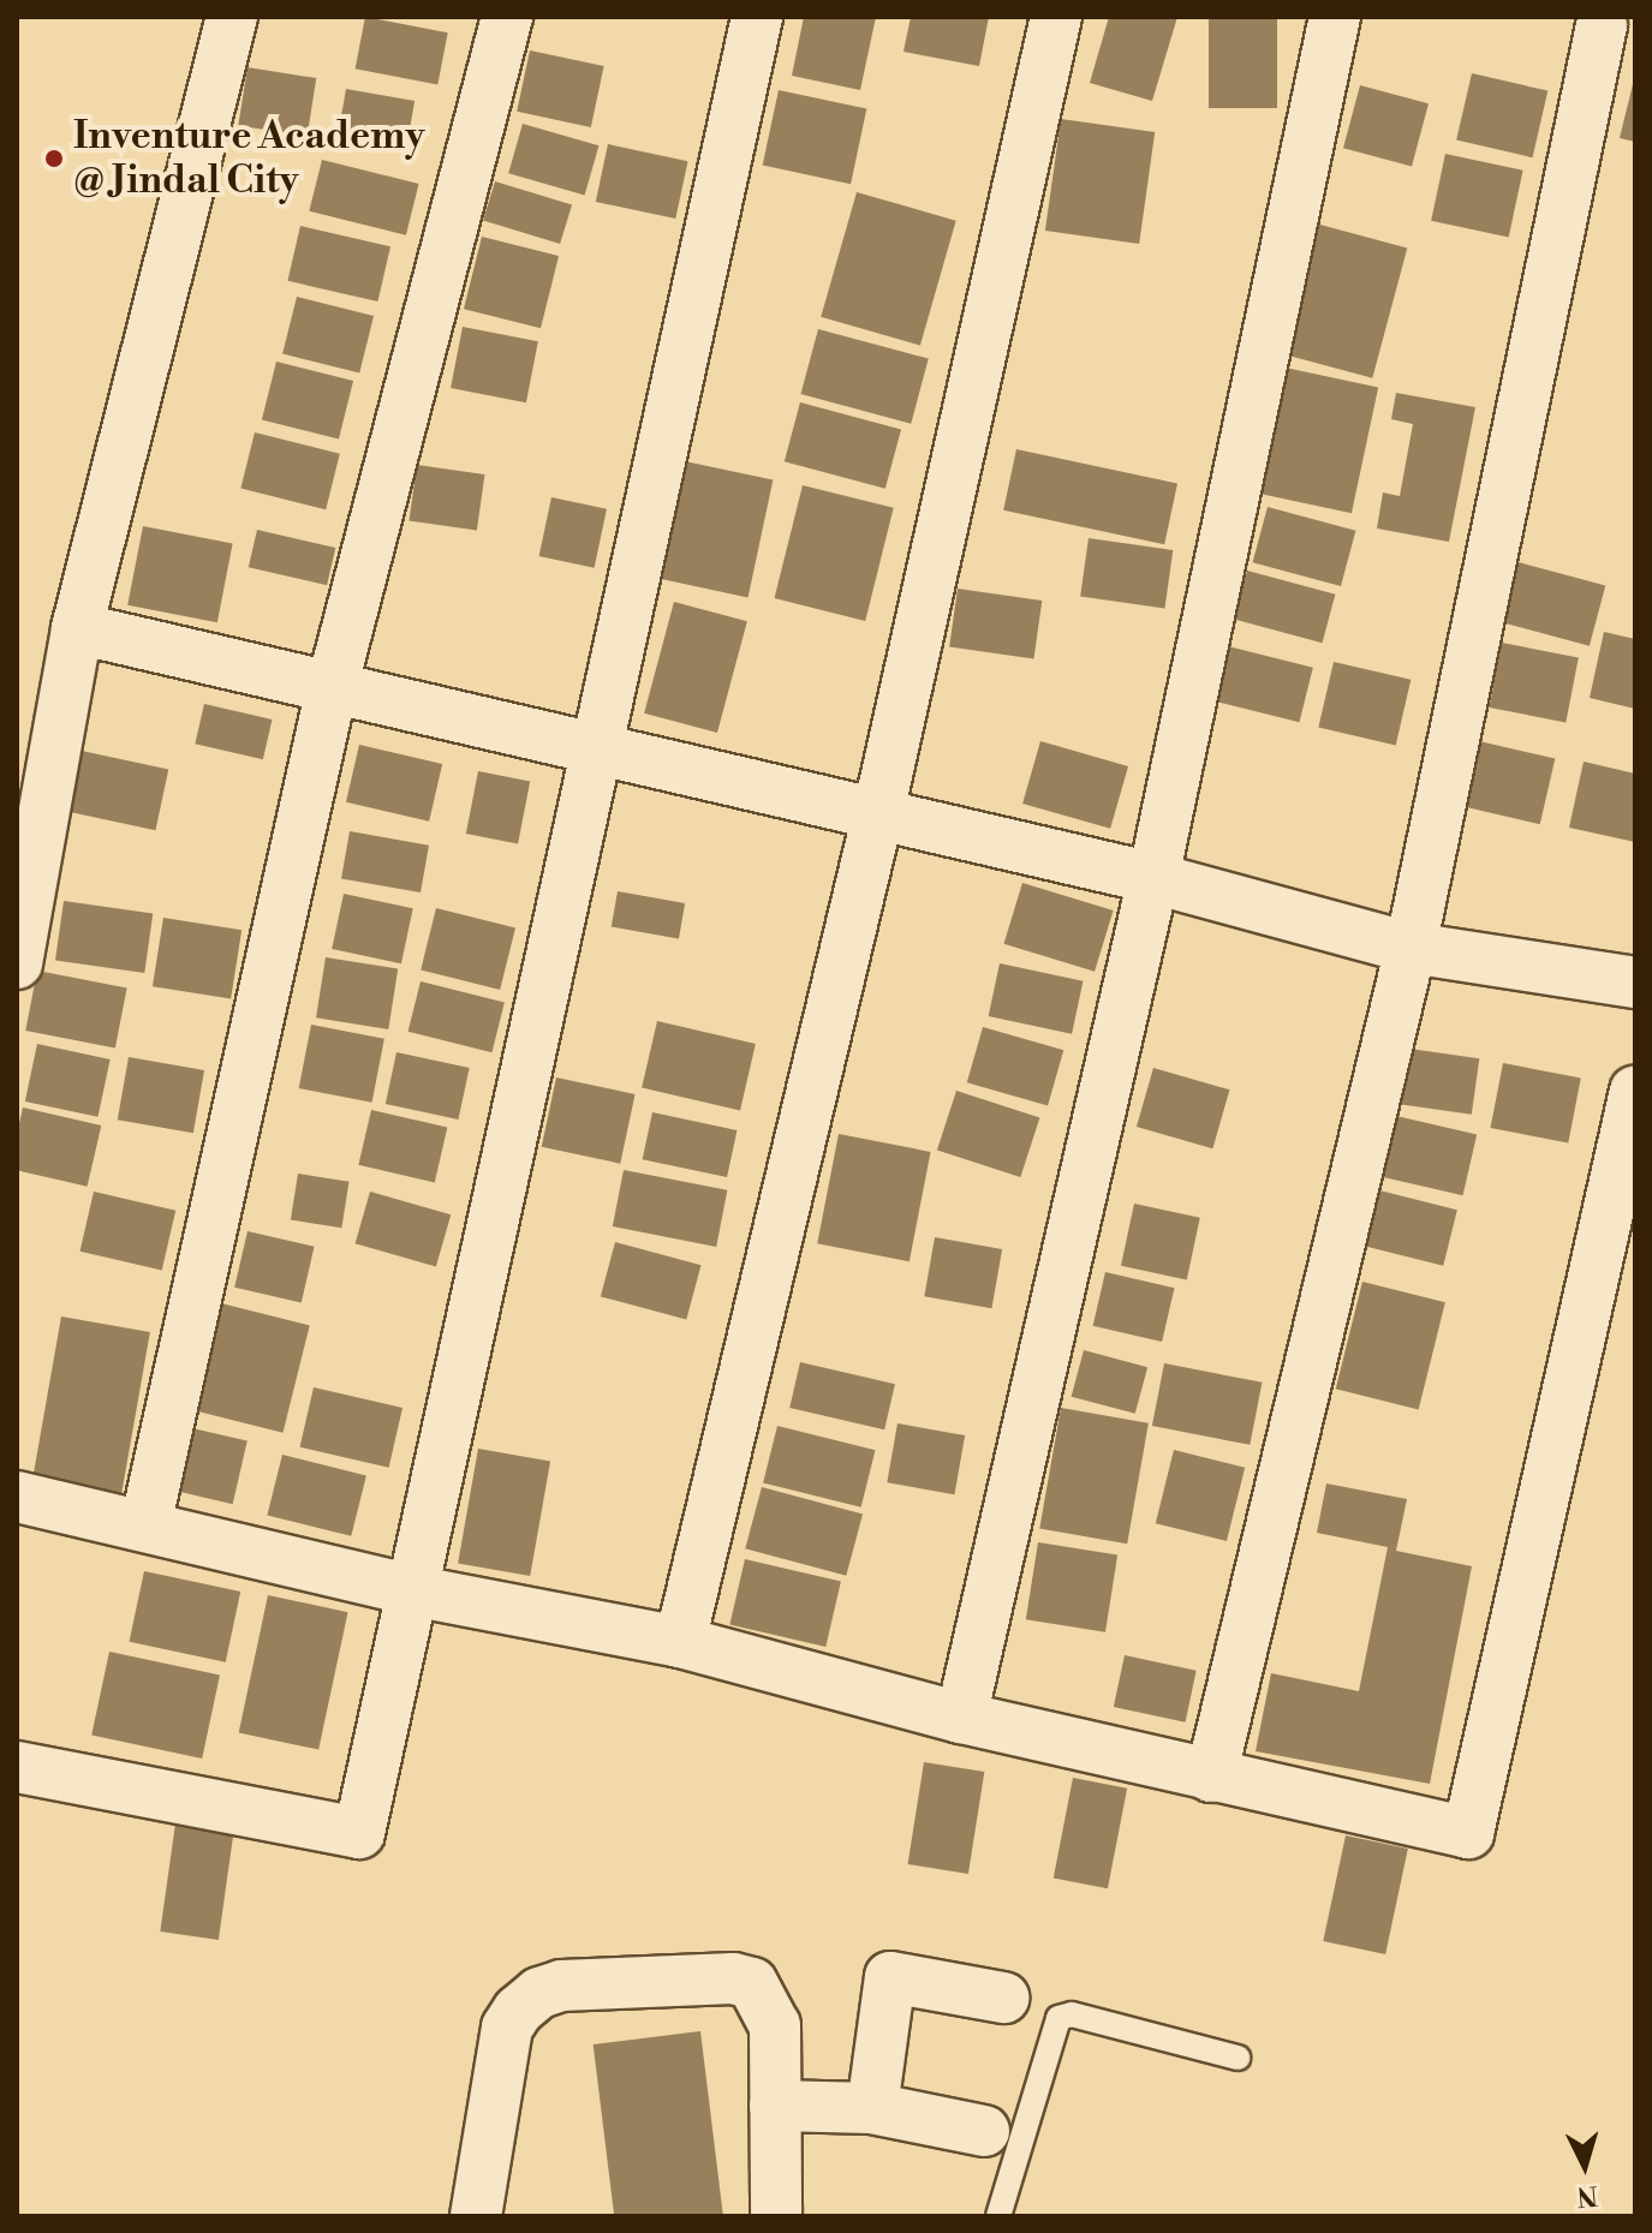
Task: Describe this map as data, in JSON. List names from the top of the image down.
{
  "places": ["Inventure Academy @ Jindal City"],
  "north": "bottom"
}
